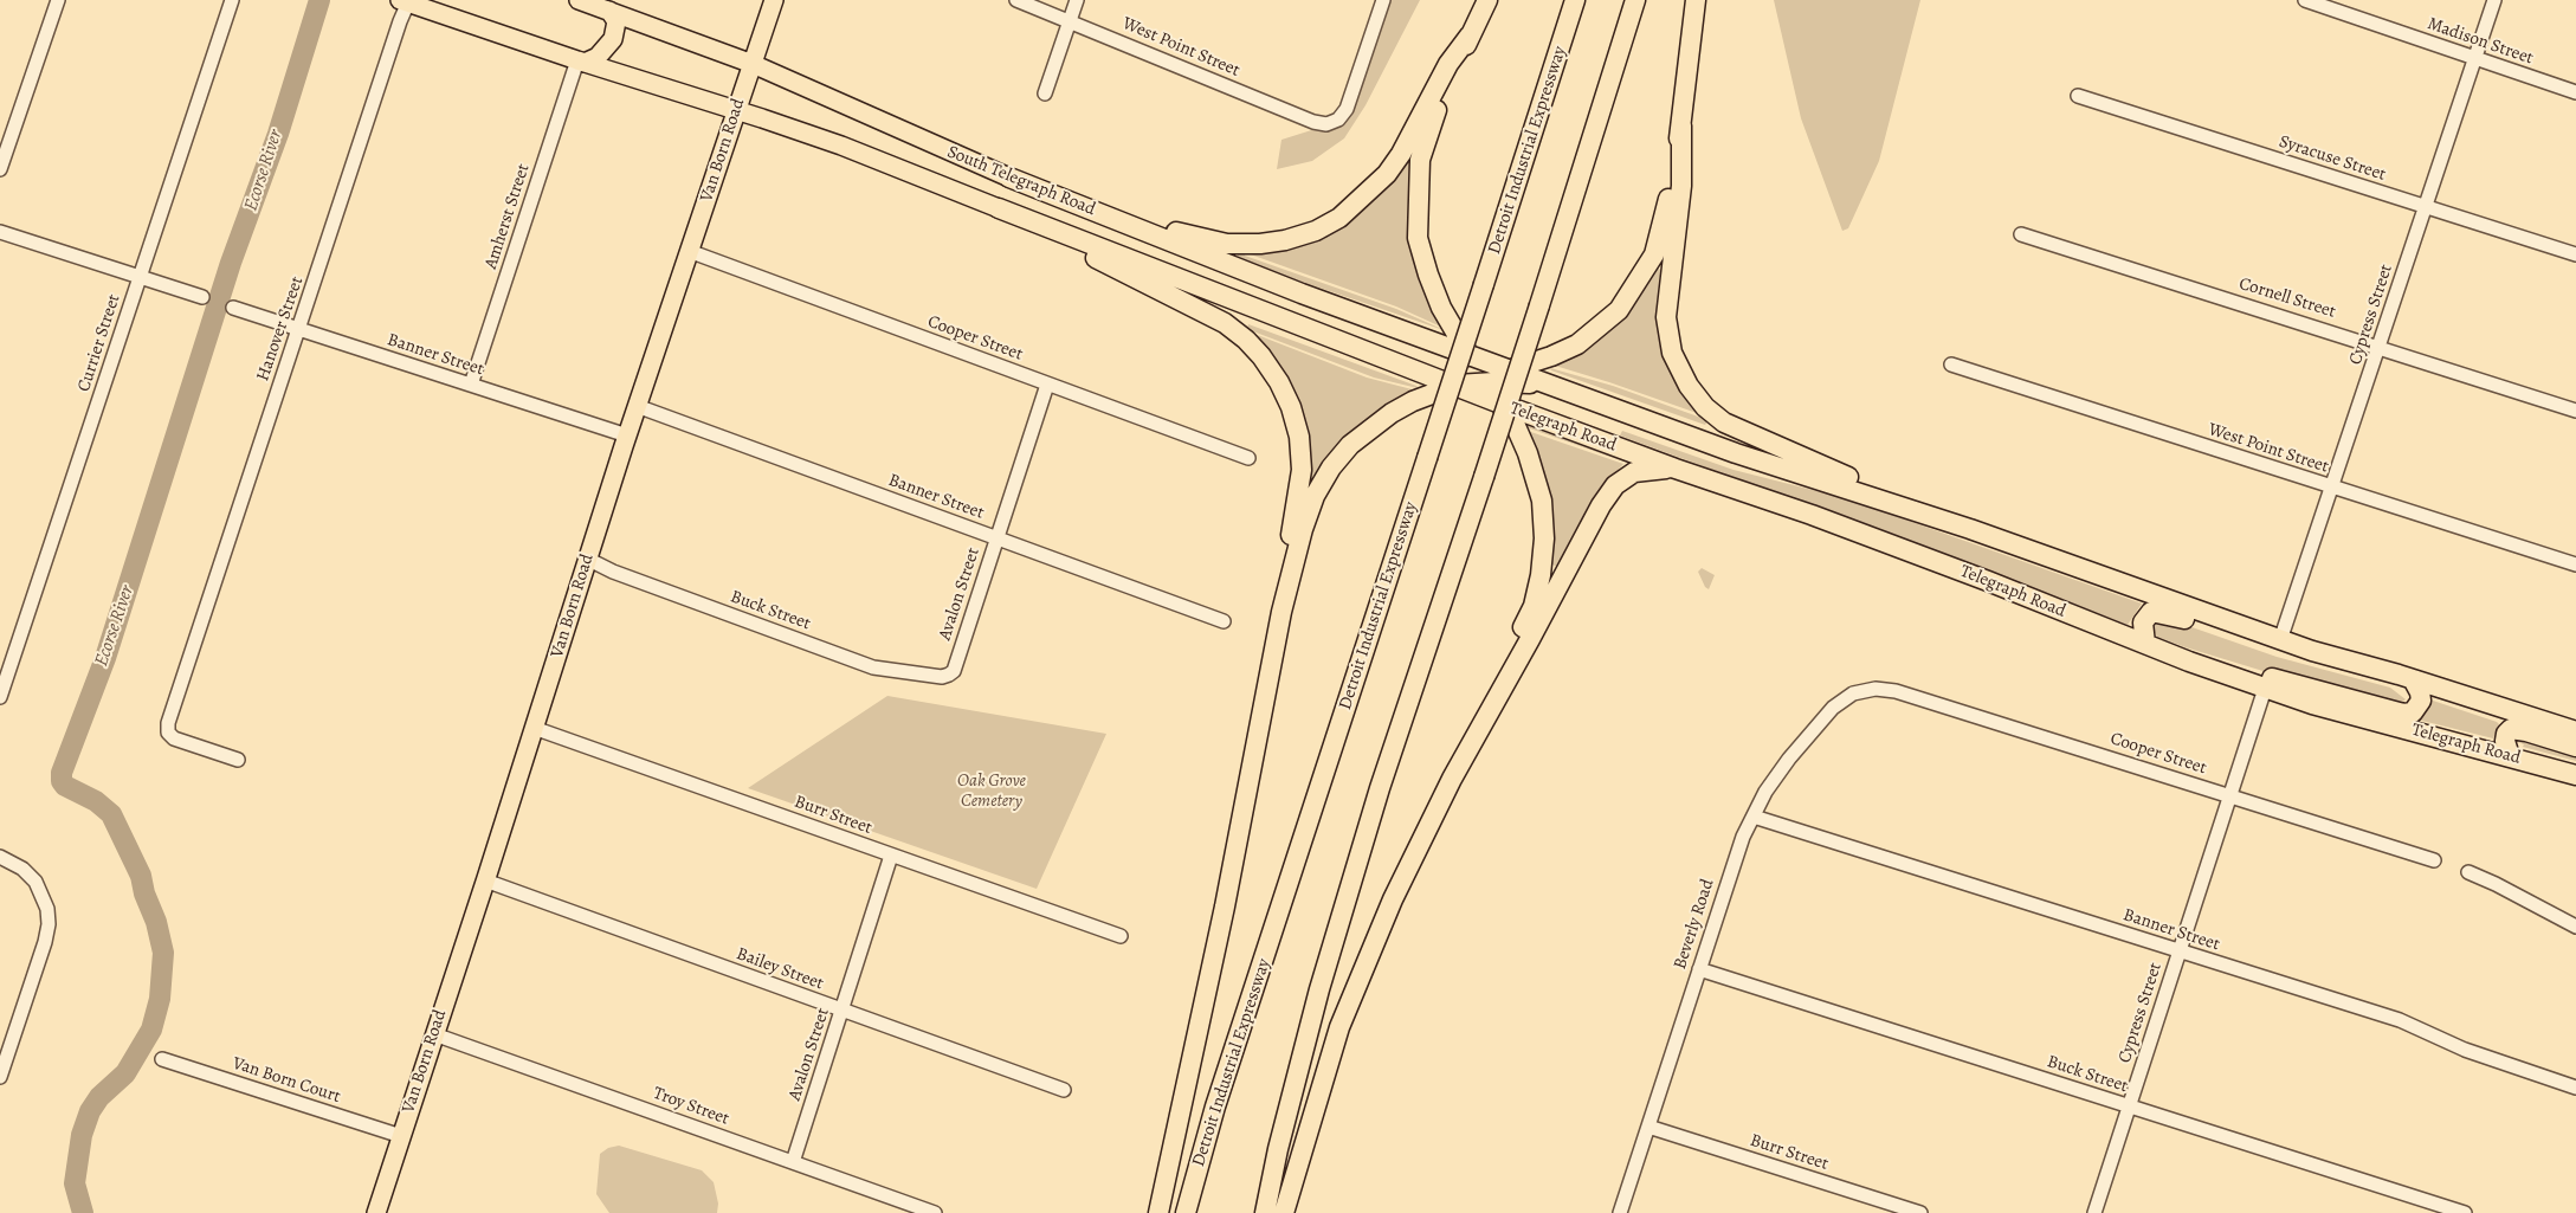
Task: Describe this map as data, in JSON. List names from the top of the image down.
{
  "streets": {
    "highway": ["Detroit Industrial Expressway", "South Telegraph Road", "Telegraph Road"],
    "main road": ["Van Born Road"],
    "street": [
      "Madison Street",
      "West Point Street",
      "Syracuse Street",
      "Amherst Street",
      "Cornell Street",
      "Cypress Street",
      "Hanover Street",
      "Cooper Street",
      "Currier Street",
      "Banner Street",
      "Avalon Street",
      "Buck Street",
      "Burr Street",
      "Beverly Road",
      "Bailey Street",
      "Van Born Court",
      "Troy Street"
    ]
  },
  "crossings": [
    ["Madison Street", "Cypress Street"],
    ["West Point Street", "Cypress Street"],
    ["Van Born Road", "South Telegraph Road"],
    ["Van Born Road", "Cooper Street"],
    ["Van Born Road", "Banner Street"],
    ["Van Born Road", "Buck Street"],
    ["Van Born Road", "Burr Street"],
    ["Van Born Road", "Bailey Street"],
    ["Van Born Road", "Van Born Court"],
    ["Van Born Road", "Troy Street"],
    ["Syracuse Street", "Cypress Street"],
    ["South Telegraph Road", "Amherst Street"],
    ["South Telegraph Road", "Hanover Street"],
    ["South Telegraph Road", "Telegraph Road"],
    ["Amherst Street", "Banner Street"],
    ["Cornell Street", "Cypress Street"],
    ["Cypress Street", "Cooper Street"],
    ["Cypress Street", "Banner Street"],
    ["Cypress Street", "Telegraph Road"],
    ["Cypress Street", "Buck Street"],
    ["Hanover Street", "Banner Street"],
    ["Cooper Street", "Avalon Street"],
    ["Cooper Street", "Beverly Road"],
    ["Banner Street", "Avalon Street"],
    ["Banner Street", "Beverly Road"],
    ["Avalon Street", "Buck Street"],
    ["Avalon Street", "Burr Street"],
    ["Avalon Street", "Bailey Street"],
    ["Avalon Street", "Troy Street"],
    ["Buck Street", "Beverly Road"],
    ["Burr Street", "Beverly Road"]
  ],
  "water": ["Ecorse River"],
  "parks": ["Oak Grove Cemetery"]
}
